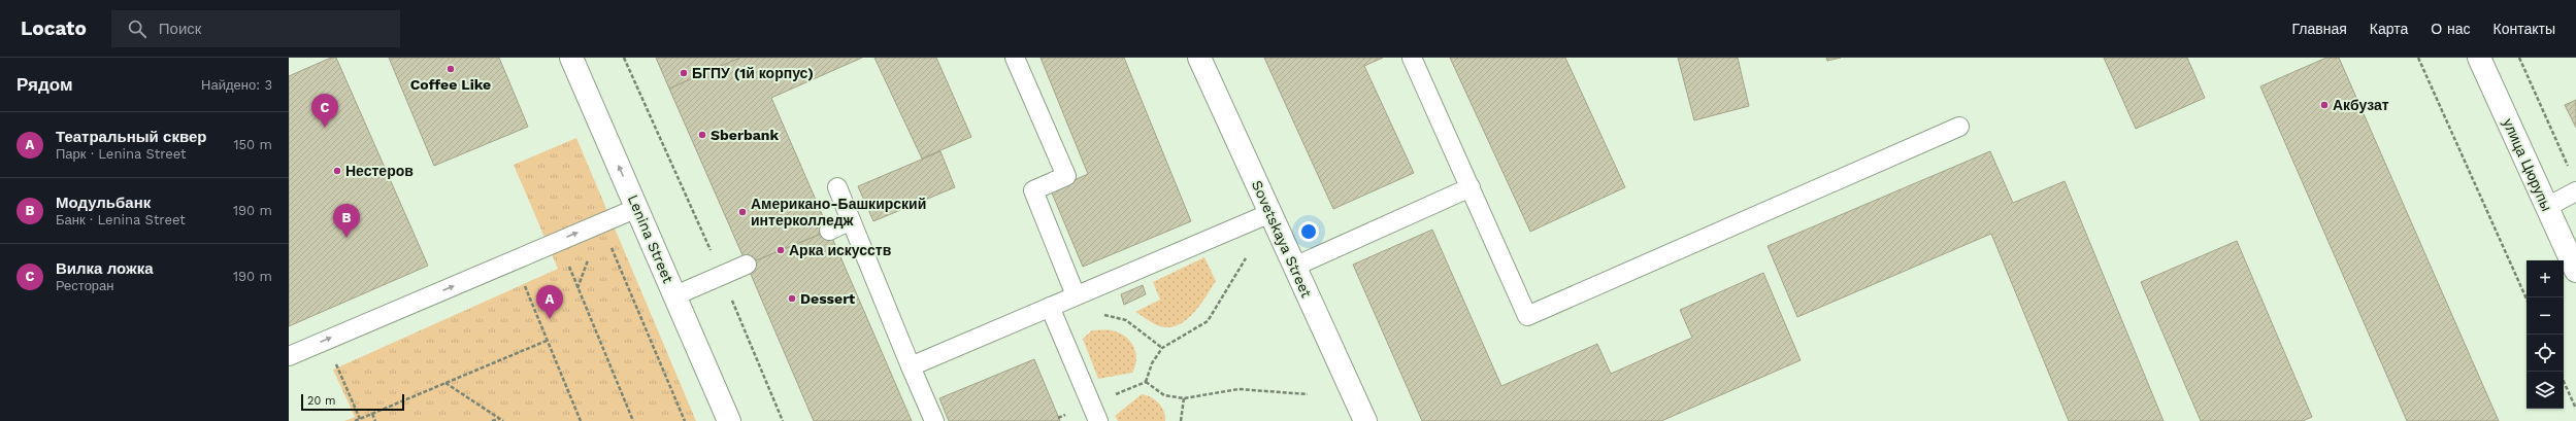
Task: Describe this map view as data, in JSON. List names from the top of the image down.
{
  "streets": {
    "main road": ["улица Цюрупы", "Lenina Street", "Sovetskaya Street"]
  },
  "one_way": ["Lenina Street"],
  "places": [
    "Coffee Like",
    "БГПУ (1й корпус)",
    "Акбузат",
    "Sberbank",
    "Нестеров",
    "Американо-Башкирский интерколледж",
    "Арка искусств",
    "Dessert"
  ],
  "scale_bar": "20 m",
  "page": {
    "header": "Locato",
    "search": "Поиск",
    "nav": [
      "Главная",
      "Карта",
      "О нас",
      "Контакты"
    ],
    "heading": ["Рядом", "Найдено: 3"],
    "pins": ["C", "B", "A"],
    "list": [
      {
        "mark": "A",
        "name": "Театральный сквер",
        "note": "Парк · Lenina Street",
        "value": "150 m"
      },
      {
        "mark": "B",
        "name": "Модульбанк",
        "note": "Банк · Lenina Street",
        "value": "190 m"
      },
      {
        "mark": "C",
        "name": "Вилка ложка",
        "note": "Ресторан",
        "value": "190 m"
      }
    ],
    "map_buttons": ["+", "−"],
    "scale": "20 m"
  }
}
